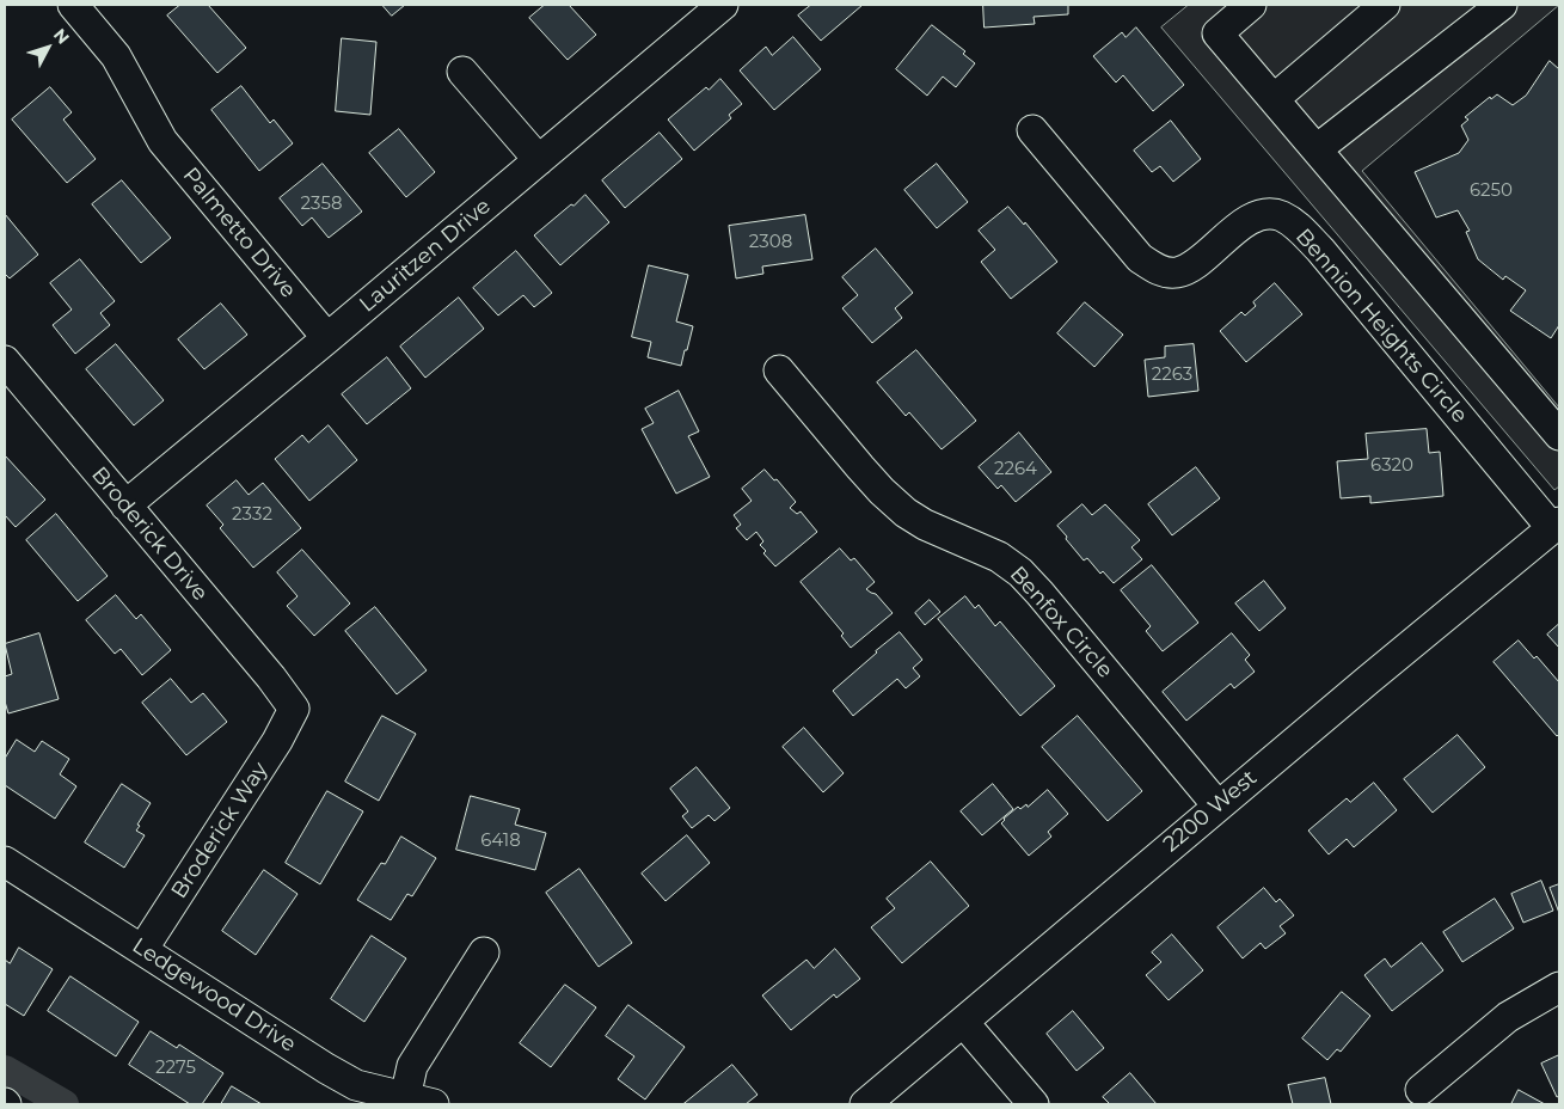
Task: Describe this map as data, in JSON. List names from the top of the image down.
{
  "streets": {
    "street": [
      "Palmetto Drive",
      "Lauritzen Drive",
      "Bennion Heights Circle",
      "Broderick Drive",
      "Benfox Circle",
      "2200 West",
      "Broderick Way",
      "Ledgewood Drive"
    ]
  },
  "crossings": [
    ["Palmetto Drive", "Lauritzen Drive"],
    ["Lauritzen Drive", "Broderick Drive"],
    ["Bennion Heights Circle", "2200 West"],
    ["Broderick Drive", "Broderick Way"],
    ["Benfox Circle", "2200 West"],
    ["Broderick Way", "Ledgewood Drive"]
  ],
  "house_numbers": [
    "6250",
    "2358",
    "2308",
    "2263",
    "6320",
    "2264",
    "2332",
    "6418",
    "2275"
  ],
  "north": "top right"
}
